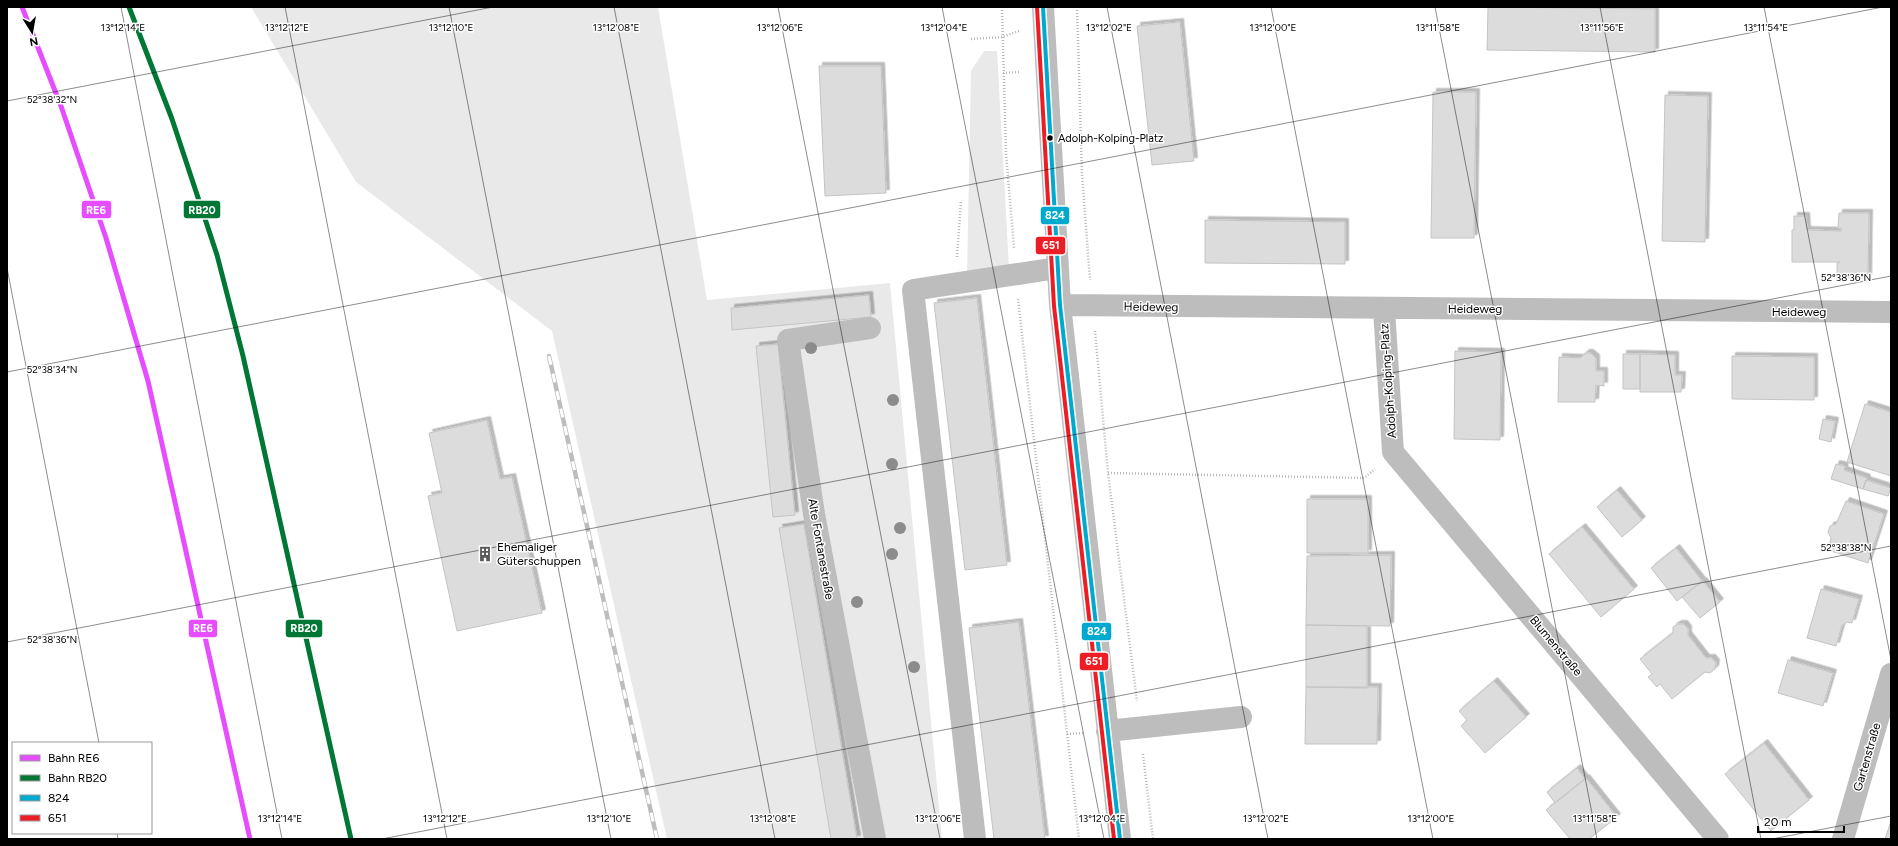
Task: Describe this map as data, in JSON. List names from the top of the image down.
{
  "streets": {
    "street": [
      "Heideweg",
      "Adolph-Kolping-Platz",
      "Alte Fontanestraße",
      "Blumenstraße",
      "Gartenstraße"
    ]
  },
  "crossings": [
    ["Heideweg", "Adolph-Kolping-Platz"],
    ["Adolph-Kolping-Platz", "Blumenstraße"]
  ],
  "places": {
    "other": ["Adolph-Kolping-Platz"],
    "building": ["Ehemaliger Güterschuppen"]
  },
  "lines": [
    "rail line RE6",
    "rail line RB20",
    "transit line 824",
    "transit line 651"
  ],
  "legend": [
    "Bahn RE6",
    "Bahn RB20",
    "824",
    "651"
  ],
  "scale_bar": "20 m",
  "north": "bottom",
  "coordinates": [
    "13°12'14\"E",
    "13°12'12\"E",
    "13°12'10\"E",
    "13°12'08\"E",
    "13°12'06\"E",
    "13°12'04\"E",
    "13°12'02\"E",
    "13°12'00\"E",
    "13°11'58\"E",
    "13°11'56\"E",
    "13°11'54\"E",
    "52°38'32\"N",
    "52°38'36\"N",
    "52°38'34\"N",
    "52°38'38\"N"
  ]
}
